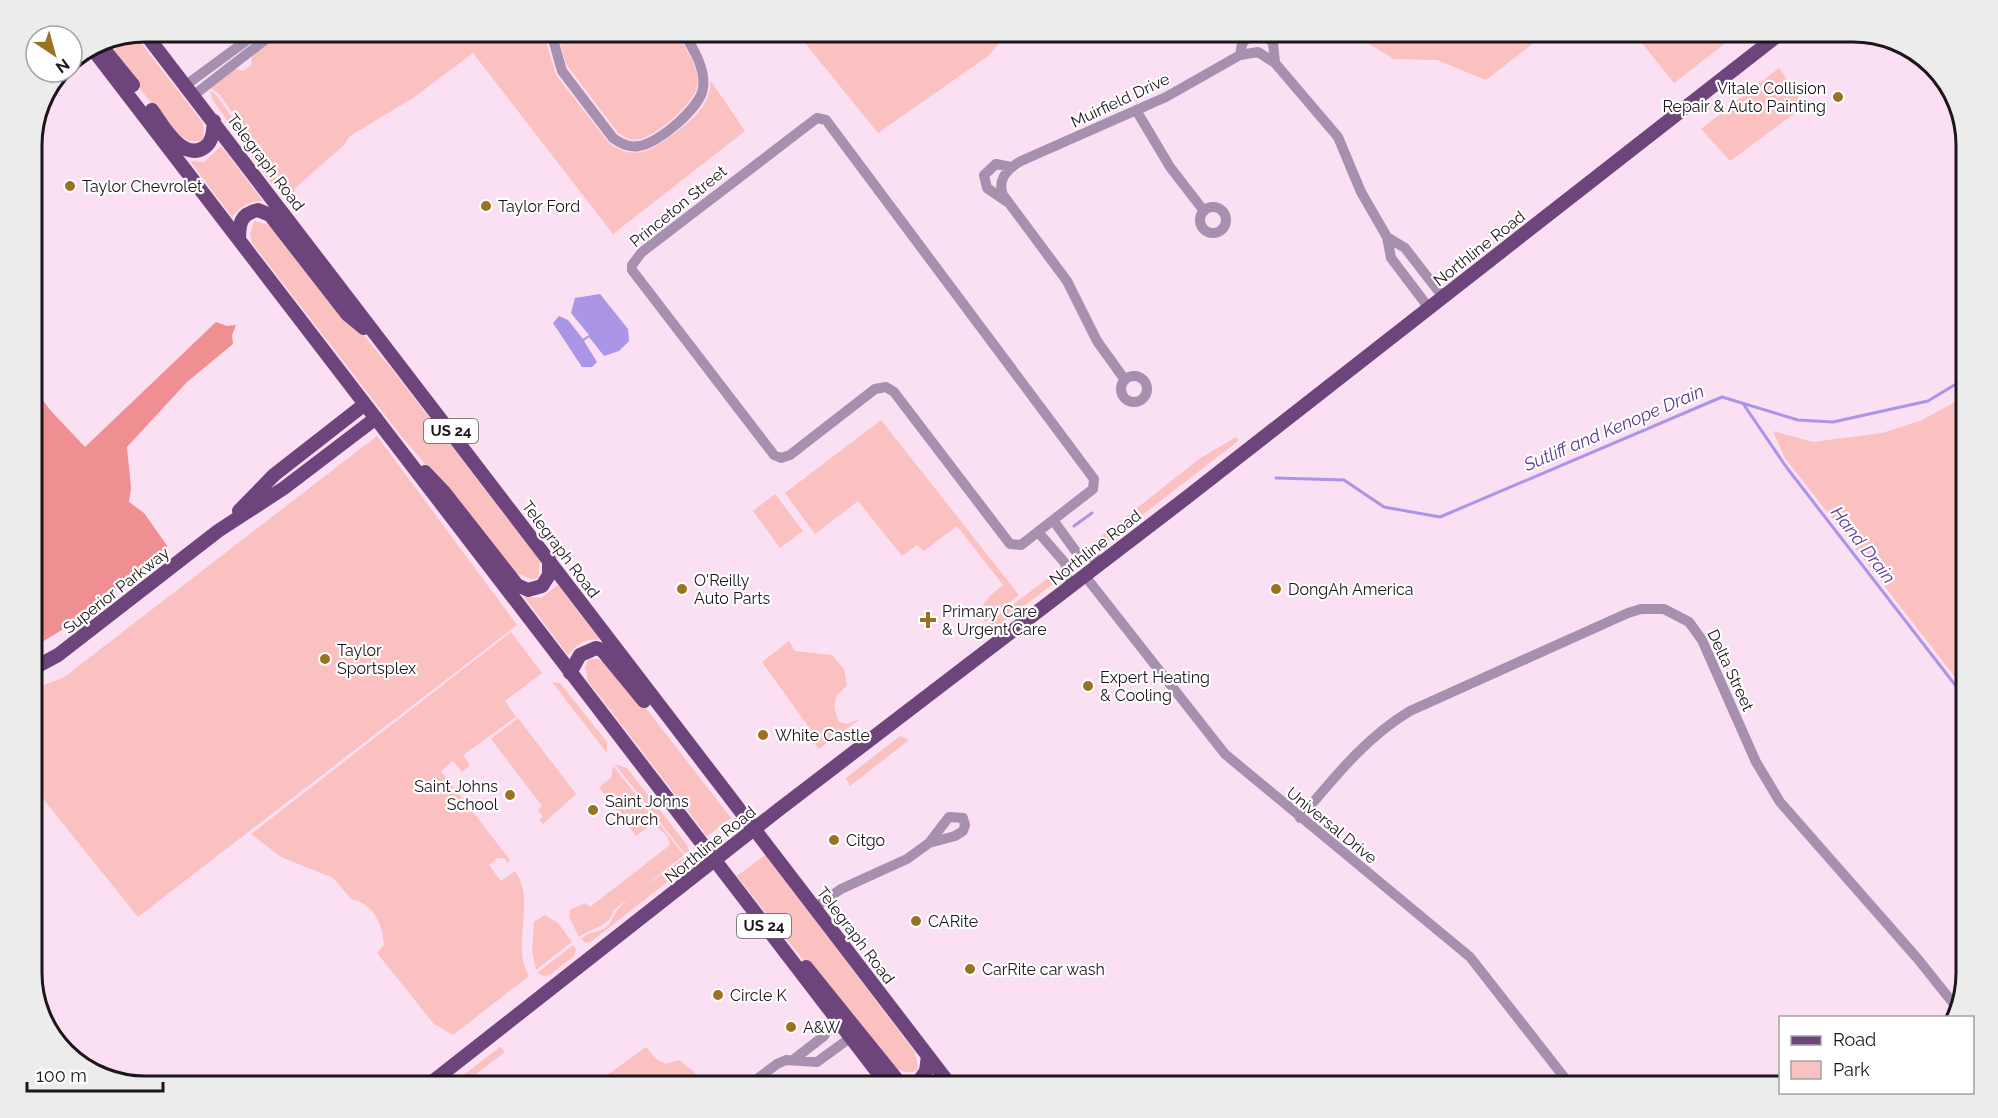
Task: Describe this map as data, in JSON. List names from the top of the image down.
{
  "streets": {
    "main road": [
      "Telegraph Road",
      "Northline Road",
      "US 24",
      "Superior Parkway"
    ],
    "street": [
      "Muirfield Drive",
      "Princeton Street",
      "Delta Street",
      "Universal Drive"
    ]
  },
  "crossings": [
    ["Telegraph Road", "Northline Road"],
    ["Northline Road", "US 24"],
    ["Northline Road", "Universal Drive"],
    ["US 24", "Superior Parkway"],
    ["Delta Street", "Universal Drive"]
  ],
  "water": ["Sutliff and Kenope Drain", "Hand Drain"],
  "places": {
    "other": [
      "Vitale Collision Repair & Auto Painting",
      "Taylor Chevrolet",
      "Taylor Ford",
      "O'Reilly Auto Parts",
      "DongAh America",
      "Taylor Sportsplex",
      "Expert Heating & Cooling",
      "White Castle",
      "Saint Johns School",
      "Saint Johns Church",
      "Citgo",
      "CARite",
      "CarRite car wash",
      "Circle K",
      "A&W"
    ],
    "health": ["Primary Care & Urgent Care"]
  },
  "legend": ["Road", "Park"],
  "scale_bar": "100 m",
  "north": "bottom right"
}
